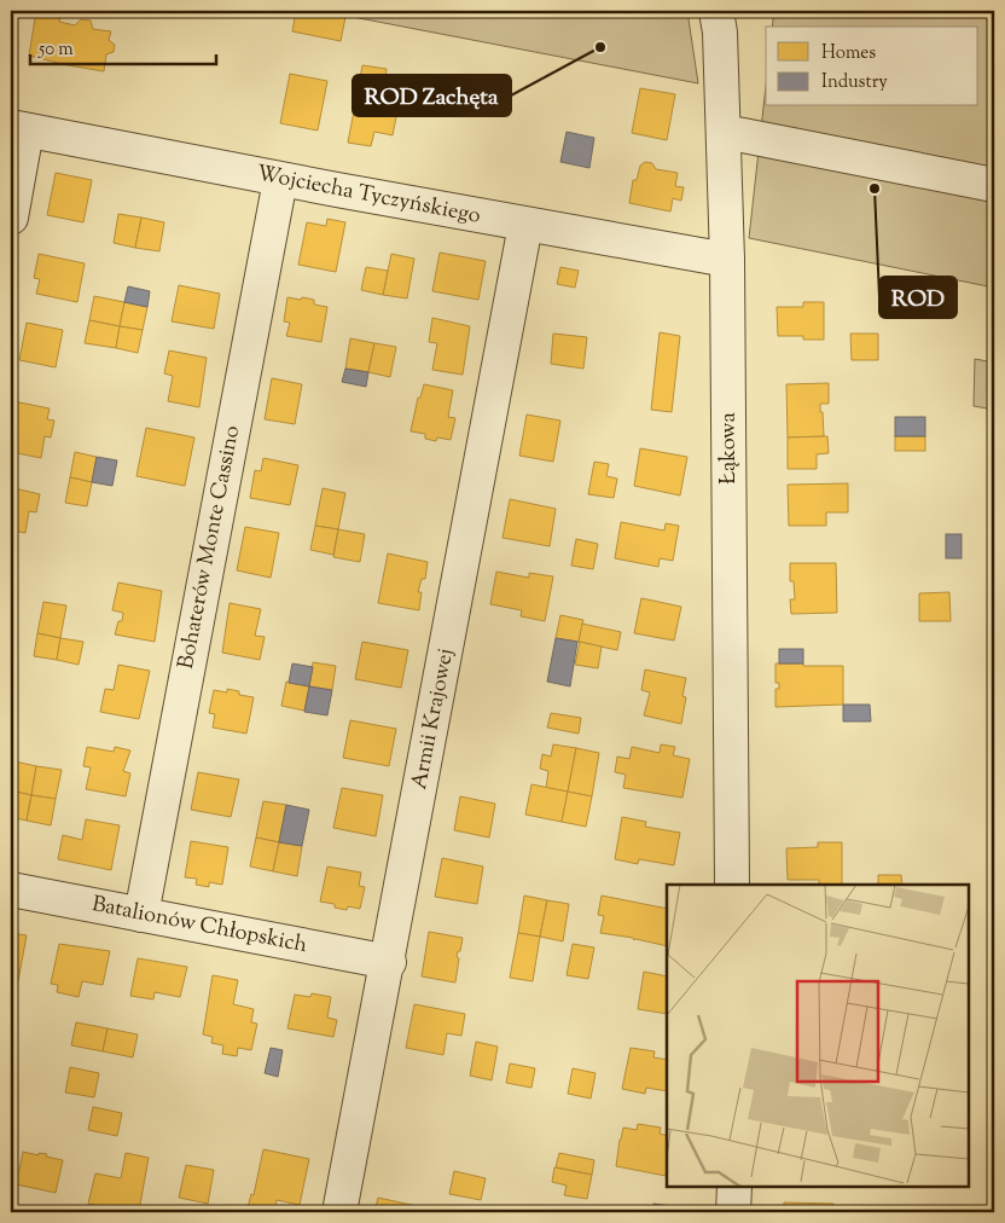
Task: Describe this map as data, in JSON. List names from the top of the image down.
{
  "streets": {
    "street": [
      "Wojciecha Tyczyńskiego",
      "Łąkowa",
      "Bohaterów Monte Cassino",
      "Armii Krajowej",
      "Batalionów Chłopskich"
    ]
  },
  "crossings": [
    ["Wojciecha Tyczyńskiego", "Łąkowa"],
    ["Wojciecha Tyczyńskiego", "Bohaterów Monte Cassino"],
    ["Wojciecha Tyczyńskiego", "Armii Krajowej"],
    ["Bohaterów Monte Cassino", "Batalionów Chłopskich"],
    ["Armii Krajowej", "Batalionów Chłopskich"]
  ],
  "places": ["ROD Zachęta", "ROD"],
  "legend": ["Homes", "Industry"],
  "scale_bar": "50 m"
}
